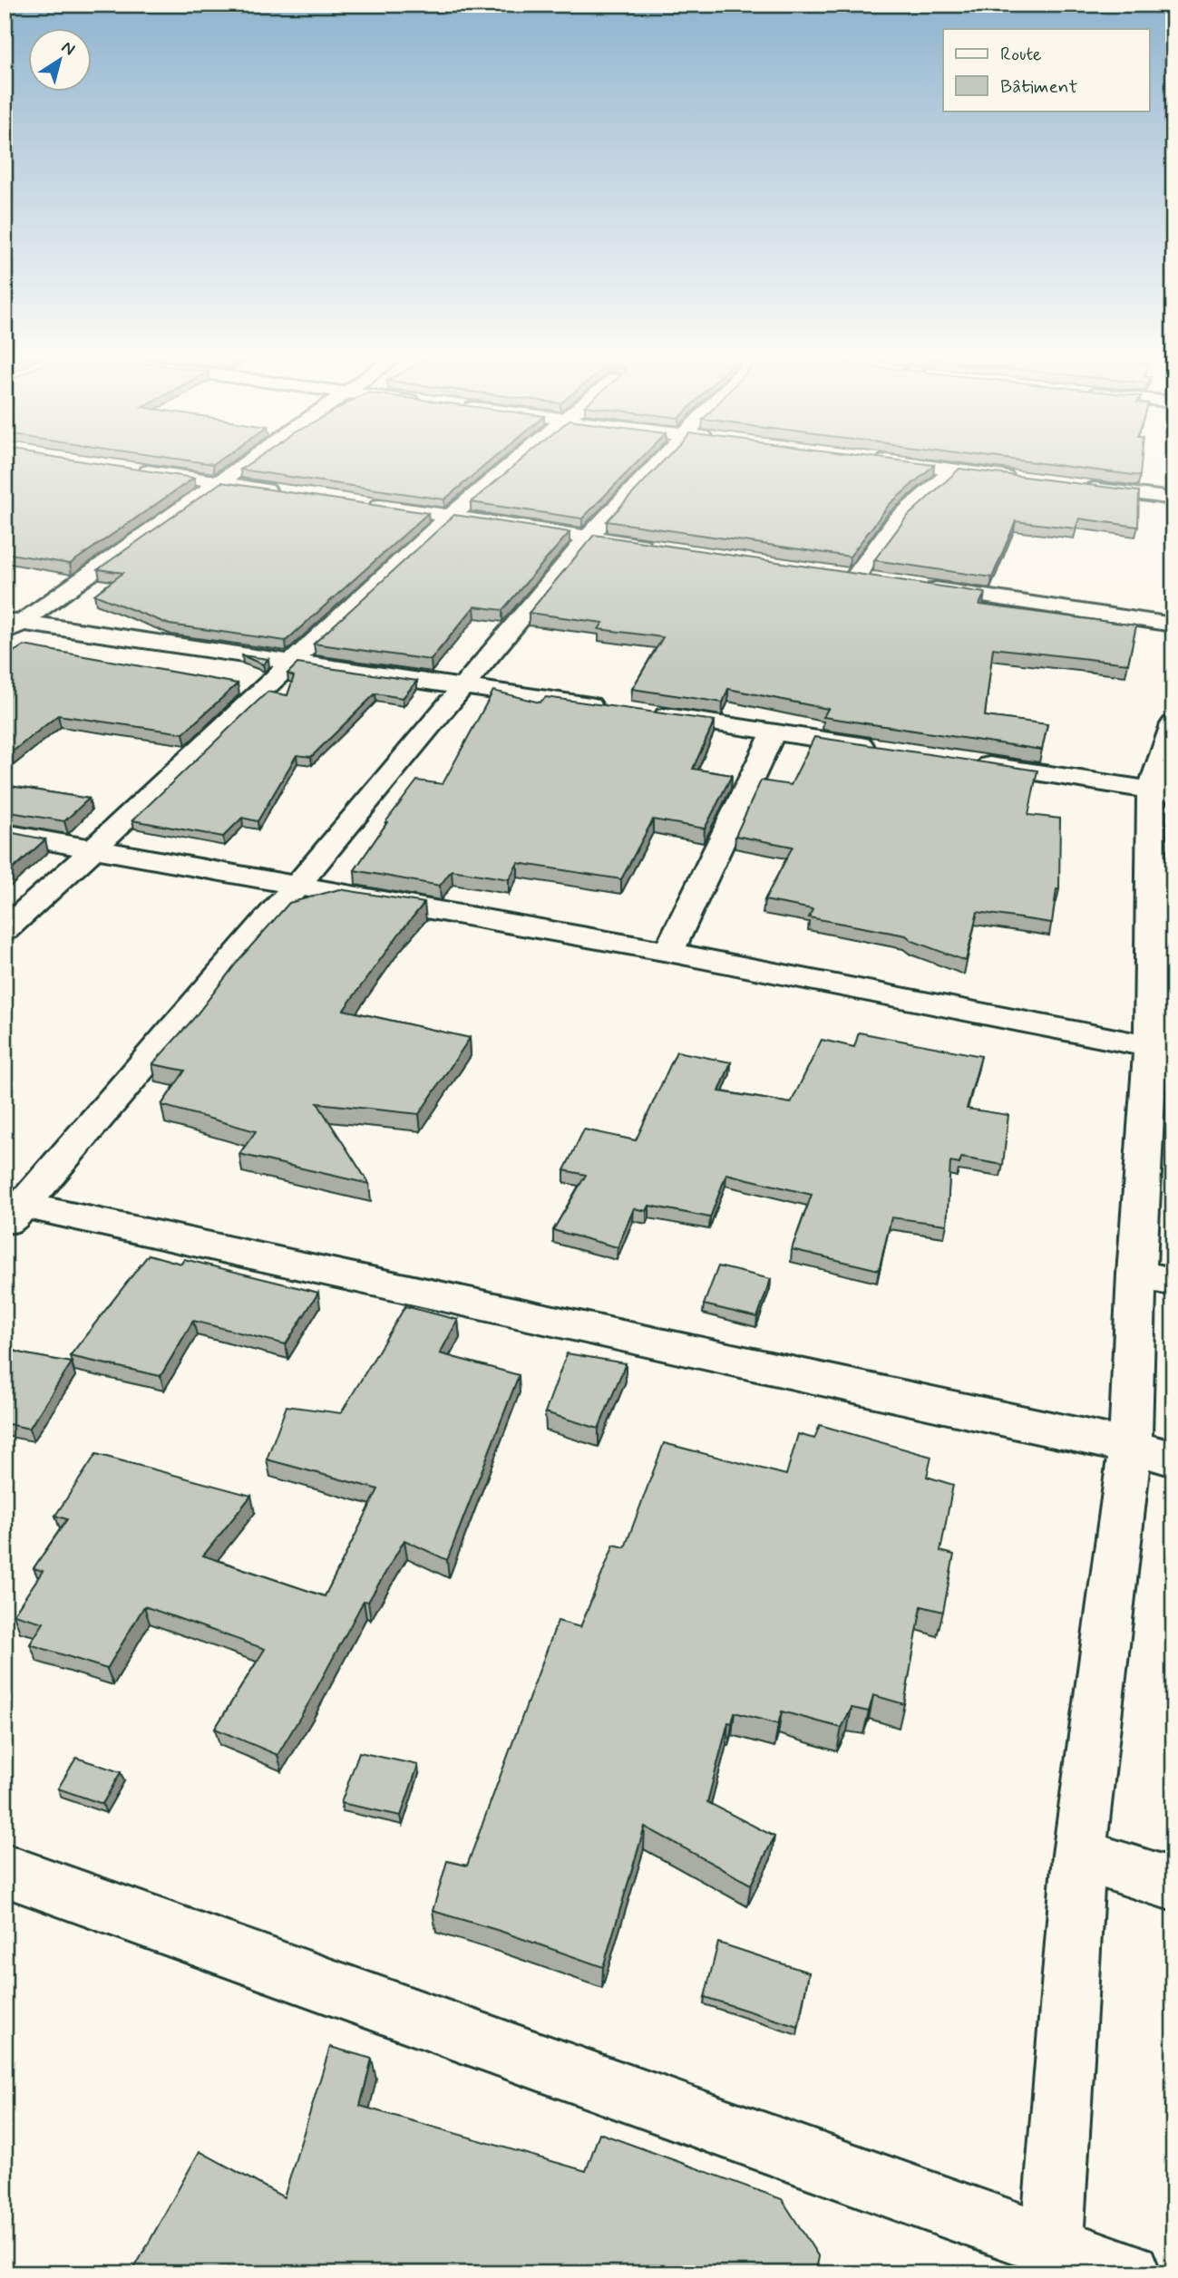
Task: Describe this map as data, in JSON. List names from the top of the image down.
{
  "legend": ["Route", "Bâtiment"],
  "north": "top right"
}
